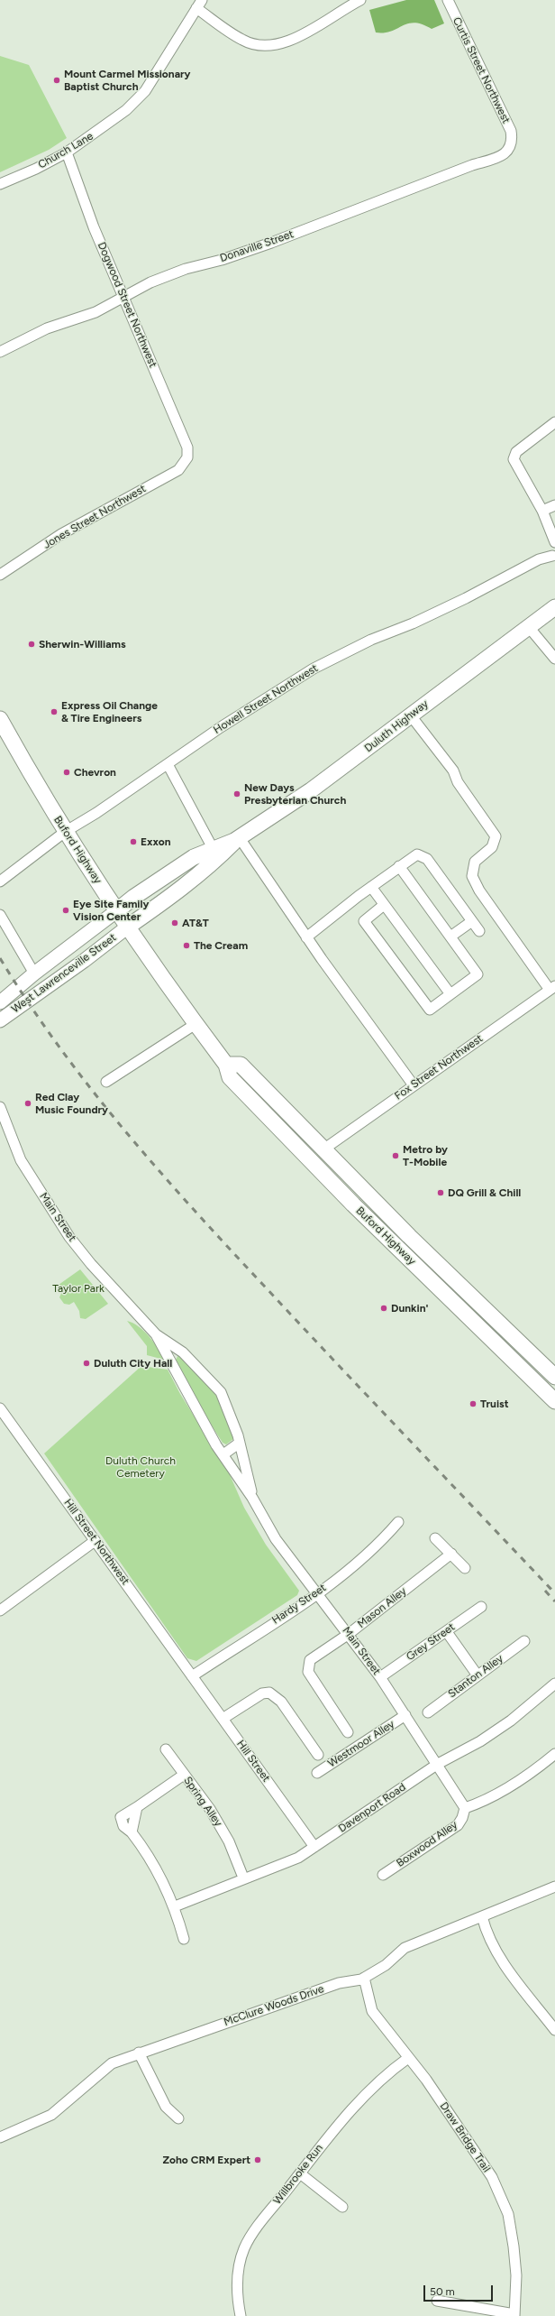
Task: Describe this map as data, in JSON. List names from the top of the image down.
{
  "streets": {
    "main road": ["Duluth Highway", "Buford Highway", "West Lawrenceville Street"],
    "street": [
      "Curtis Street Northwest",
      "Church Lane",
      "Donaville Street",
      "Dogwood Street Northwest",
      "Jones Street Northwest",
      "Howell Street Northwest",
      "Fox Street Northwest",
      "Main Street",
      "Hill Street Northwest",
      "Hardy Street",
      "Mason Alley",
      "Grey Street",
      "Stanton Alley",
      "Westmoor Alley",
      "Hill Street",
      "Spring Alley",
      "Davenport Road",
      "Boxwood Alley",
      "McClure Woods Drive",
      "Draw Bridge Trail",
      "Willbrooke Run"
    ]
  },
  "crossings": [
    ["Curtis Street Northwest", "Donaville Street"],
    ["Church Lane", "Dogwood Street Northwest"],
    ["Donaville Street", "Dogwood Street Northwest"],
    ["Dogwood Street Northwest", "Jones Street Northwest"],
    ["Howell Street Northwest", "Buford Highway"],
    ["Duluth Highway", "Buford Highway"],
    ["Duluth Highway", "West Lawrenceville Street"],
    ["Buford Highway", "West Lawrenceville Street"],
    ["Buford Highway", "Fox Street Northwest"],
    ["Main Street", "Hardy Street"],
    ["Main Street", "Mason Alley"],
    ["Main Street", "Grey Street"],
    ["Main Street", "Westmoor Alley"],
    ["Main Street", "Davenport Road"],
    ["Main Street", "Boxwood Alley"],
    ["Hill Street Northwest", "Hardy Street"],
    ["Hill Street Northwest", "Hill Street"],
    ["Hardy Street", "Hill Street"],
    ["Hill Street", "Davenport Road"],
    ["Spring Alley", "Davenport Road"],
    ["McClure Woods Drive", "Draw Bridge Trail"],
    ["Draw Bridge Trail", "Willbrooke Run"]
  ],
  "parks": ["Taylor Park", "Duluth Church Cemetery"],
  "places": [
    "Mount Carmel Missionary Baptist Church",
    "Sherwin-Williams",
    "Express Oil Change & Tire Engineers",
    "Chevron",
    "New Days Presbyterian Church",
    "Exxon",
    "Eye Site Family Vision Center",
    "AT&T",
    "The Cream",
    "Red Clay Music Foundry",
    "Metro by T-Mobile",
    "DQ Grill & Chill",
    "Dunkin'",
    "Duluth City Hall",
    "Truist",
    "Zoho CRM Expert"
  ],
  "scale_bar": "50 m"
}
